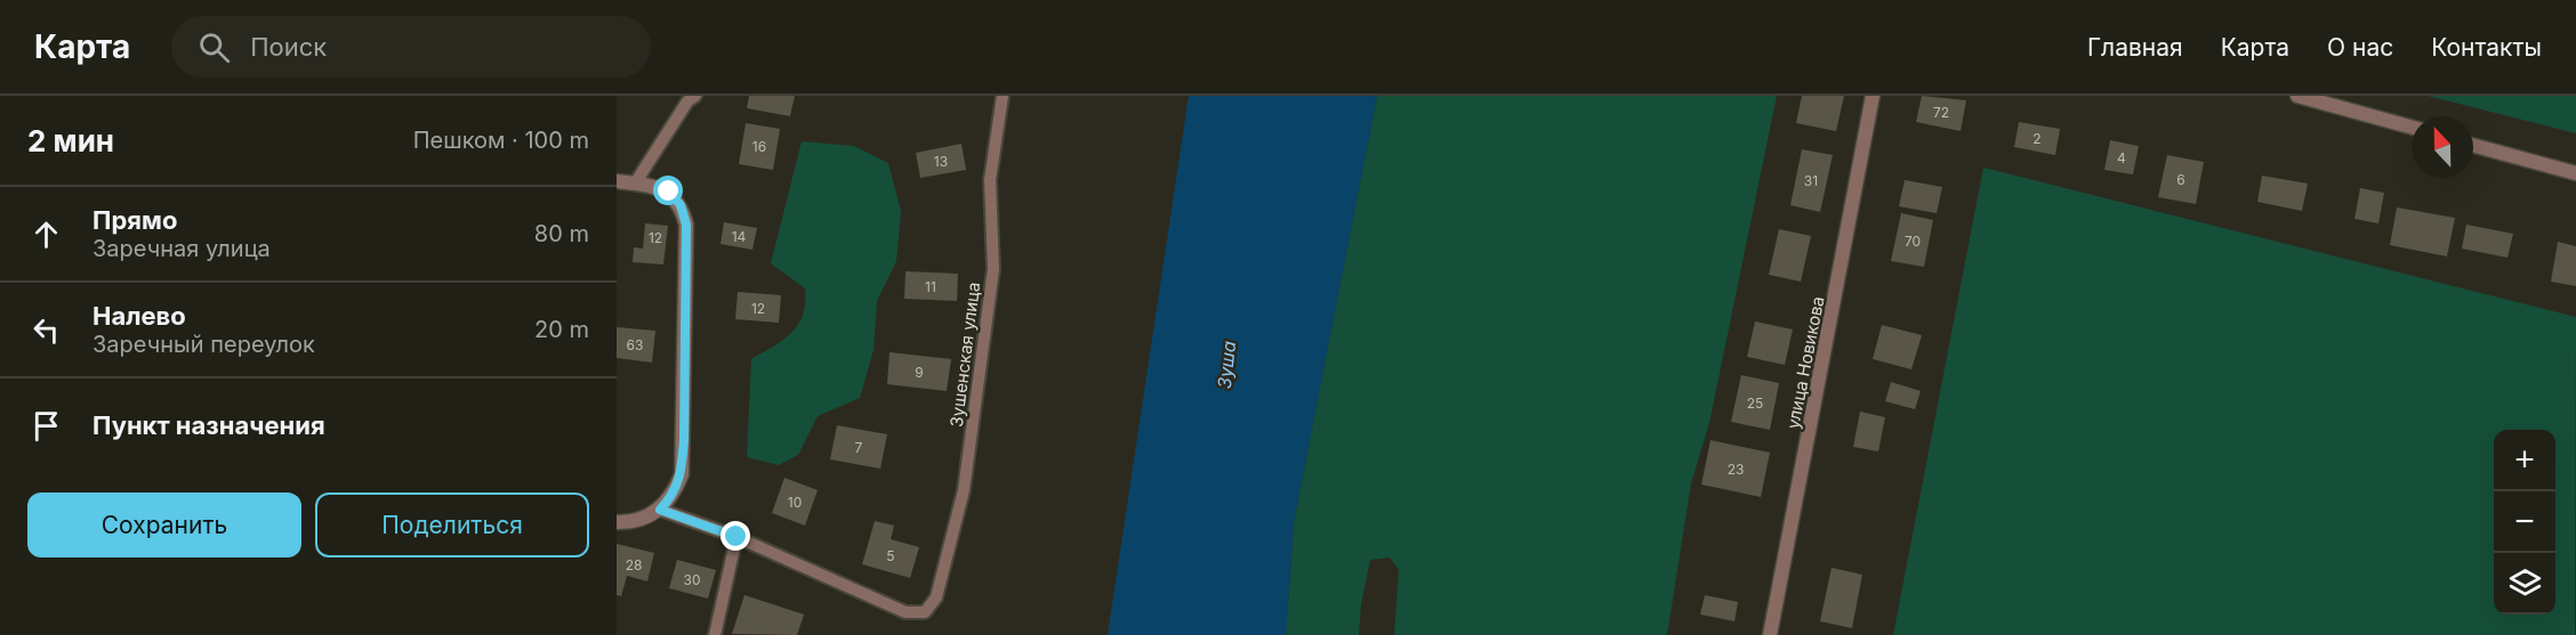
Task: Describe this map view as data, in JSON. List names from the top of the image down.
{
  "streets": {
    "street": ["улица Новикова"],
    "lane": ["Зушенская улица"]
  },
  "water": ["Зуша"],
  "house_numbers": [
    "72",
    "2",
    "16",
    "4",
    "13",
    "6",
    "31",
    "14",
    "12",
    "70",
    "11",
    "12",
    "63",
    "9",
    "25",
    "7",
    "23",
    "10",
    "5",
    "28",
    "30"
  ],
  "north": "top",
  "page": {
    "header": "Карта",
    "search": "Поиск",
    "nav": [
      "Главная",
      "Карта",
      "О нас",
      "Контакты"
    ],
    "heading": ["2 мин", "Пешком · 100 m"],
    "list": [
      ["Прямо", "Заречная улица", "80 m"],
      ["Налево", "Заречный переулок", "20 m"],
      "Пункт назначения"
    ],
    "map_buttons": ["+", "−"],
    "buttons": ["Сохранить", "Поделиться"]
  }
}
